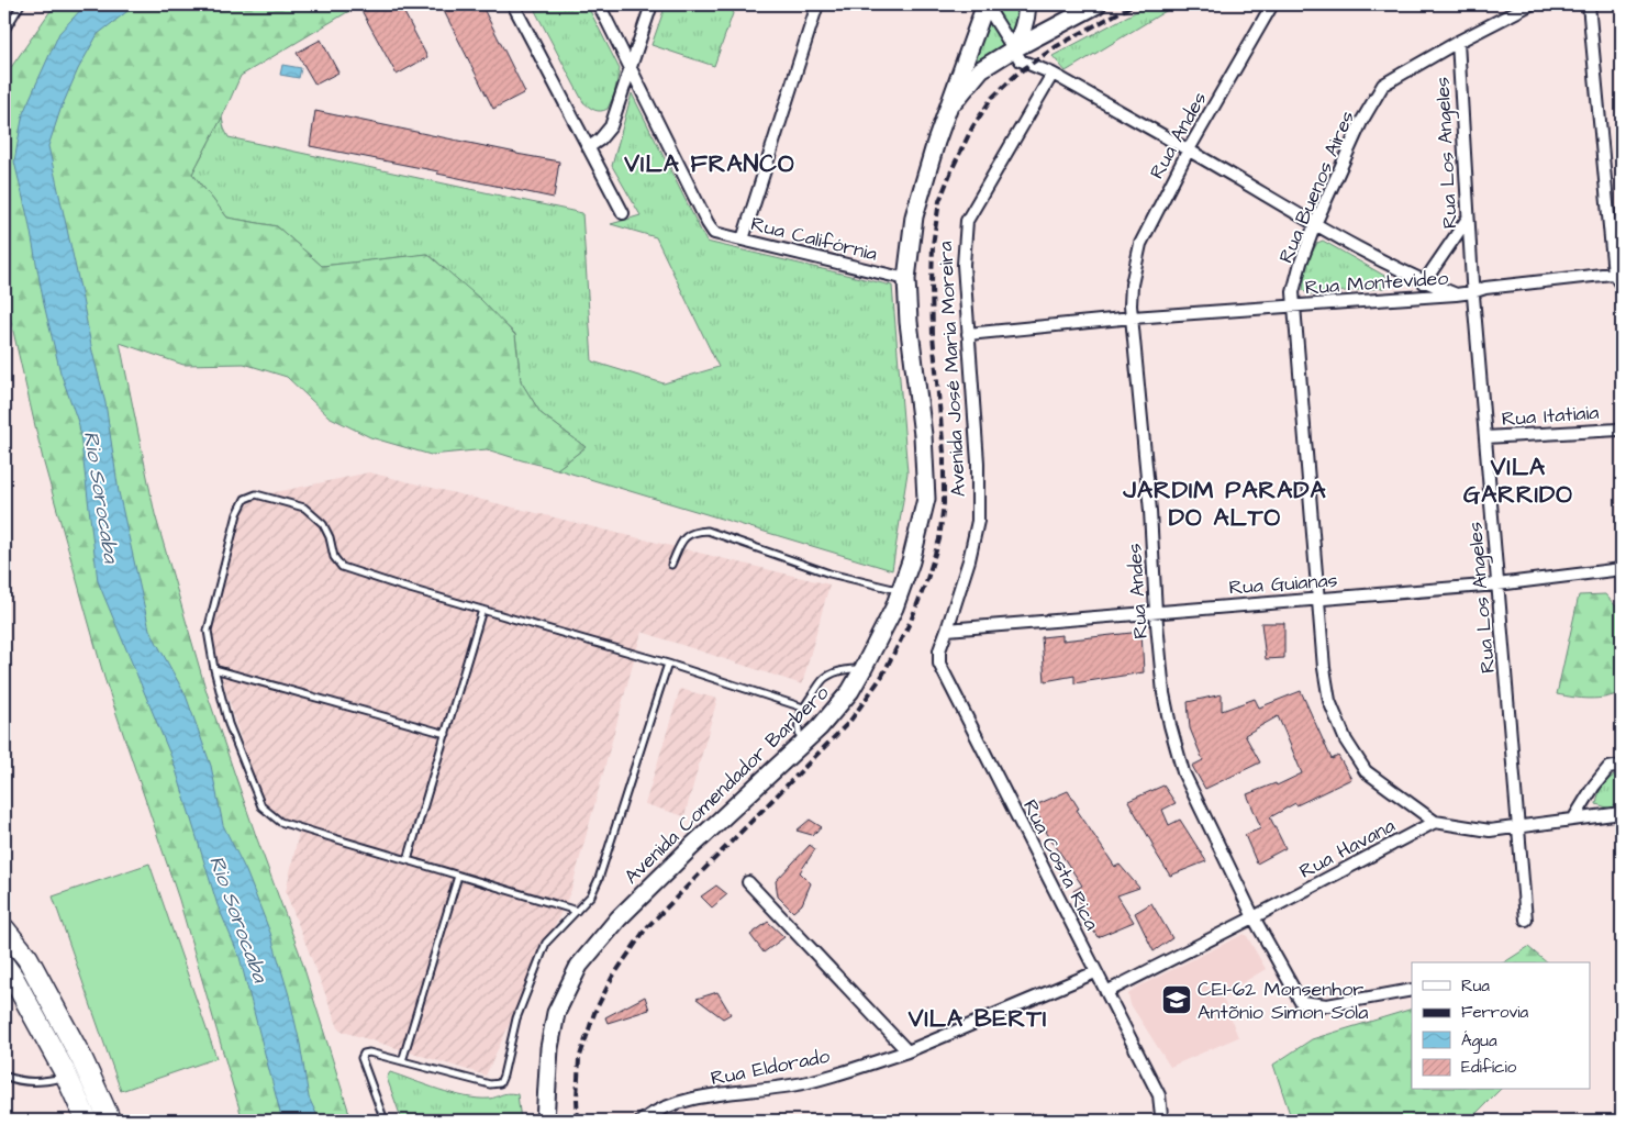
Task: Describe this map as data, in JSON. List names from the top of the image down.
{
  "streets": {
    "main road": ["Avenida Comendador Barbero"],
    "street": [
      "Rua Andes",
      "Rua Los Angeles",
      "Rua Buenos Aires",
      "Rua Califórnia",
      "Rua Montevideo",
      "Avenida José Maria Moreira",
      "Rua Itatiaia",
      "Rua Guianas",
      "Rua Havana",
      "Rua Costa Rica",
      "Rua Eldorado"
    ]
  },
  "crossings": [
    ["Rua Andes", "Rua Montevideo"],
    ["Rua Andes", "Rua Guianas"],
    ["Rua Andes", "Rua Havana"],
    ["Rua Los Angeles", "Rua Buenos Aires"],
    ["Rua Los Angeles", "Rua Montevideo"],
    ["Rua Los Angeles", "Rua Itatiaia"],
    ["Rua Los Angeles", "Rua Guianas"],
    ["Rua Buenos Aires", "Rua Montevideo"],
    ["Rua Buenos Aires", "Rua Guianas"],
    ["Rua Buenos Aires", "Rua Havana"],
    ["Rua Califórnia", "Avenida Comendador Barbero"],
    ["Rua Montevideo", "Avenida José Maria Moreira"],
    ["Avenida José Maria Moreira", "Rua Guianas"],
    ["Avenida José Maria Moreira", "Rua Costa Rica"],
    ["Rua Guianas", "Rua Costa Rica"],
    ["Rua Havana", "Rua Costa Rica"],
    ["Rua Costa Rica", "Rua Eldorado"]
  ],
  "districts": [
    "VILA FRANCO",
    "VILA GARRIDO",
    "JARDIM PARADA DO ALTO",
    "VILA BERTI"
  ],
  "water": ["Rio Sorocaba"],
  "places": {
    "school or university": ["CEI-62 Monsenhor Antõnio Simon Sola"]
  },
  "legend": [
    "Rua",
    "Ferrovia",
    "Água",
    "Edifício"
  ]
}
